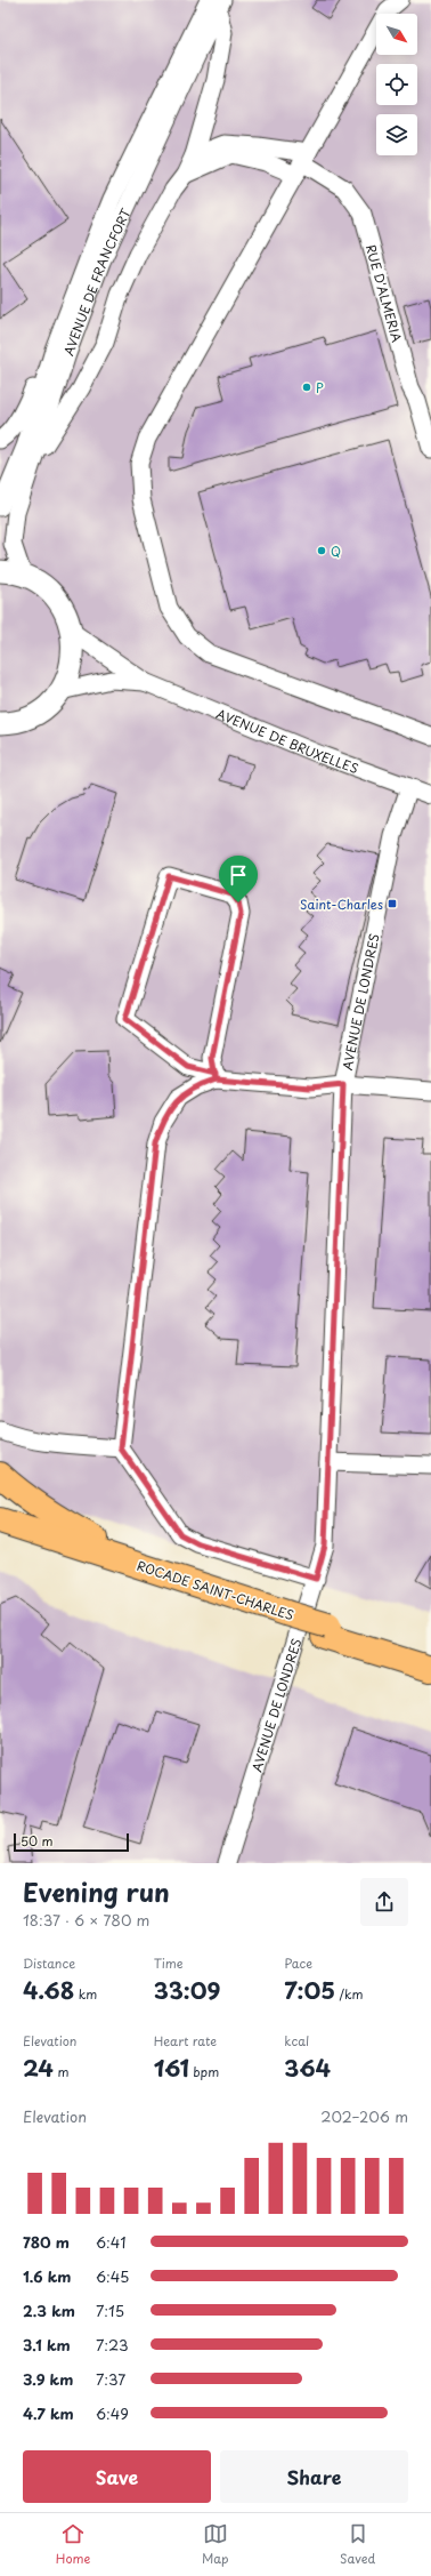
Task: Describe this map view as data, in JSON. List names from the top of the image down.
{
  "streets": {
    "main road": ["ROCADE SAINT-CHARLES"],
    "street": [
      "AVENUE DE FRANCFORT",
      "RUE D'ALMERIA",
      "AVENUE DE BRUXELLES",
      "AVENUE DE LONDRES"
    ]
  },
  "crossings": [
    ["AVENUE DE BRUXELLES", "AVENUE DE LONDRES"]
  ],
  "places": {
    "other": ["P", "Q"],
    "transit": ["Saint-Charles"]
  },
  "scale_bar": "50 m",
  "north": "bottom right",
  "page": {
    "scale": "50 m",
    "heading": ["Evening run", "18:37 · 6 × 780 m"],
    "stats": [
      ["Distance", "4.68 km"],
      ["Time", "33:09"],
      ["Pace", "7:05 /km"],
      ["Elevation", "24 m"],
      ["Heart rate", "161 bpm"],
      ["kcal", "364"]
    ],
    "chart": ["Elevation", "202–206 m"],
    "list": [
      {
        "name": "780 m",
        "note": "6:41"
      },
      {
        "name": "1.6 km",
        "note": "6:45"
      },
      {
        "name": "2.3 km",
        "note": "7:15"
      },
      {
        "name": "3.1 km",
        "note": "7:23"
      },
      {
        "name": "3.9 km",
        "note": "7:37"
      },
      {
        "name": "4.7 km",
        "note": "6:49"
      }
    ],
    "buttons": ["Save", "Share"],
    "tabs": ["Home", "Map", "Saved"]
  }
}
